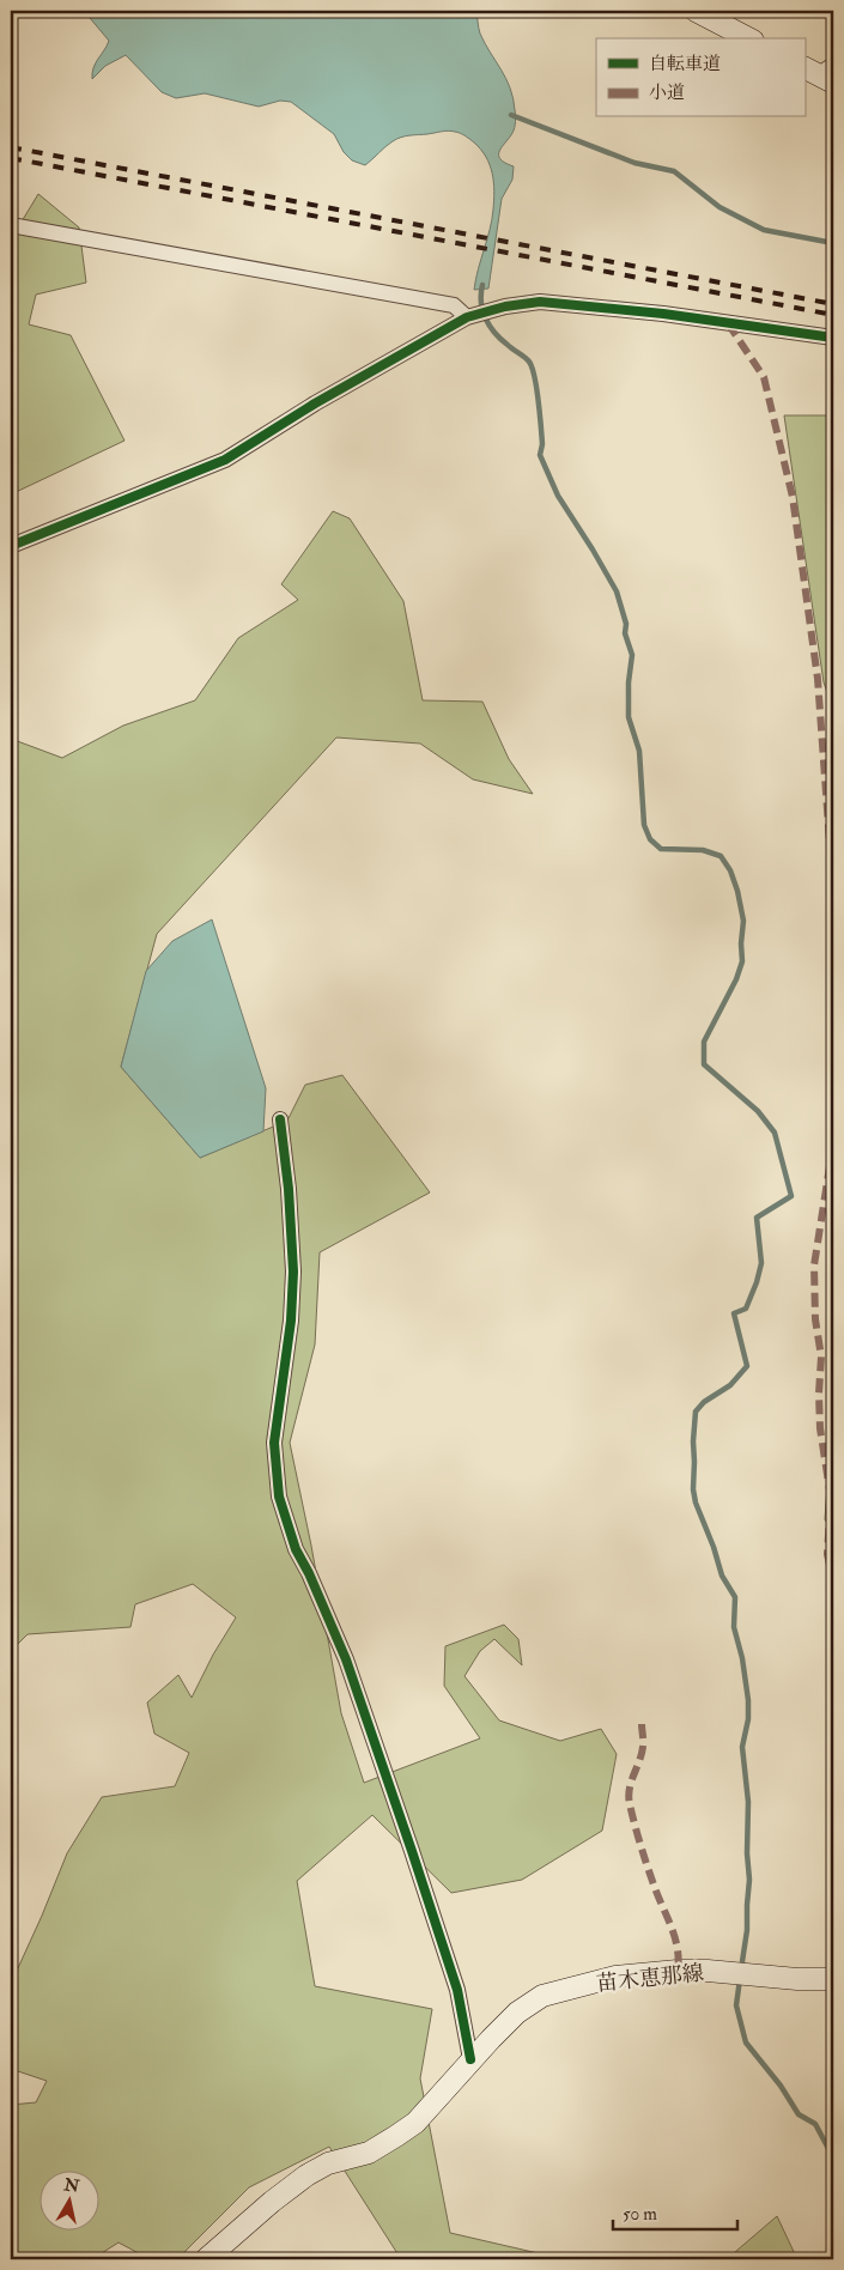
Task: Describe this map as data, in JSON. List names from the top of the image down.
{
  "streets": {
    "main road": ["苗木恵那線"]
  },
  "legend": ["自転車道", "小道"],
  "scale_bar": "50 m",
  "north": "top"
}
